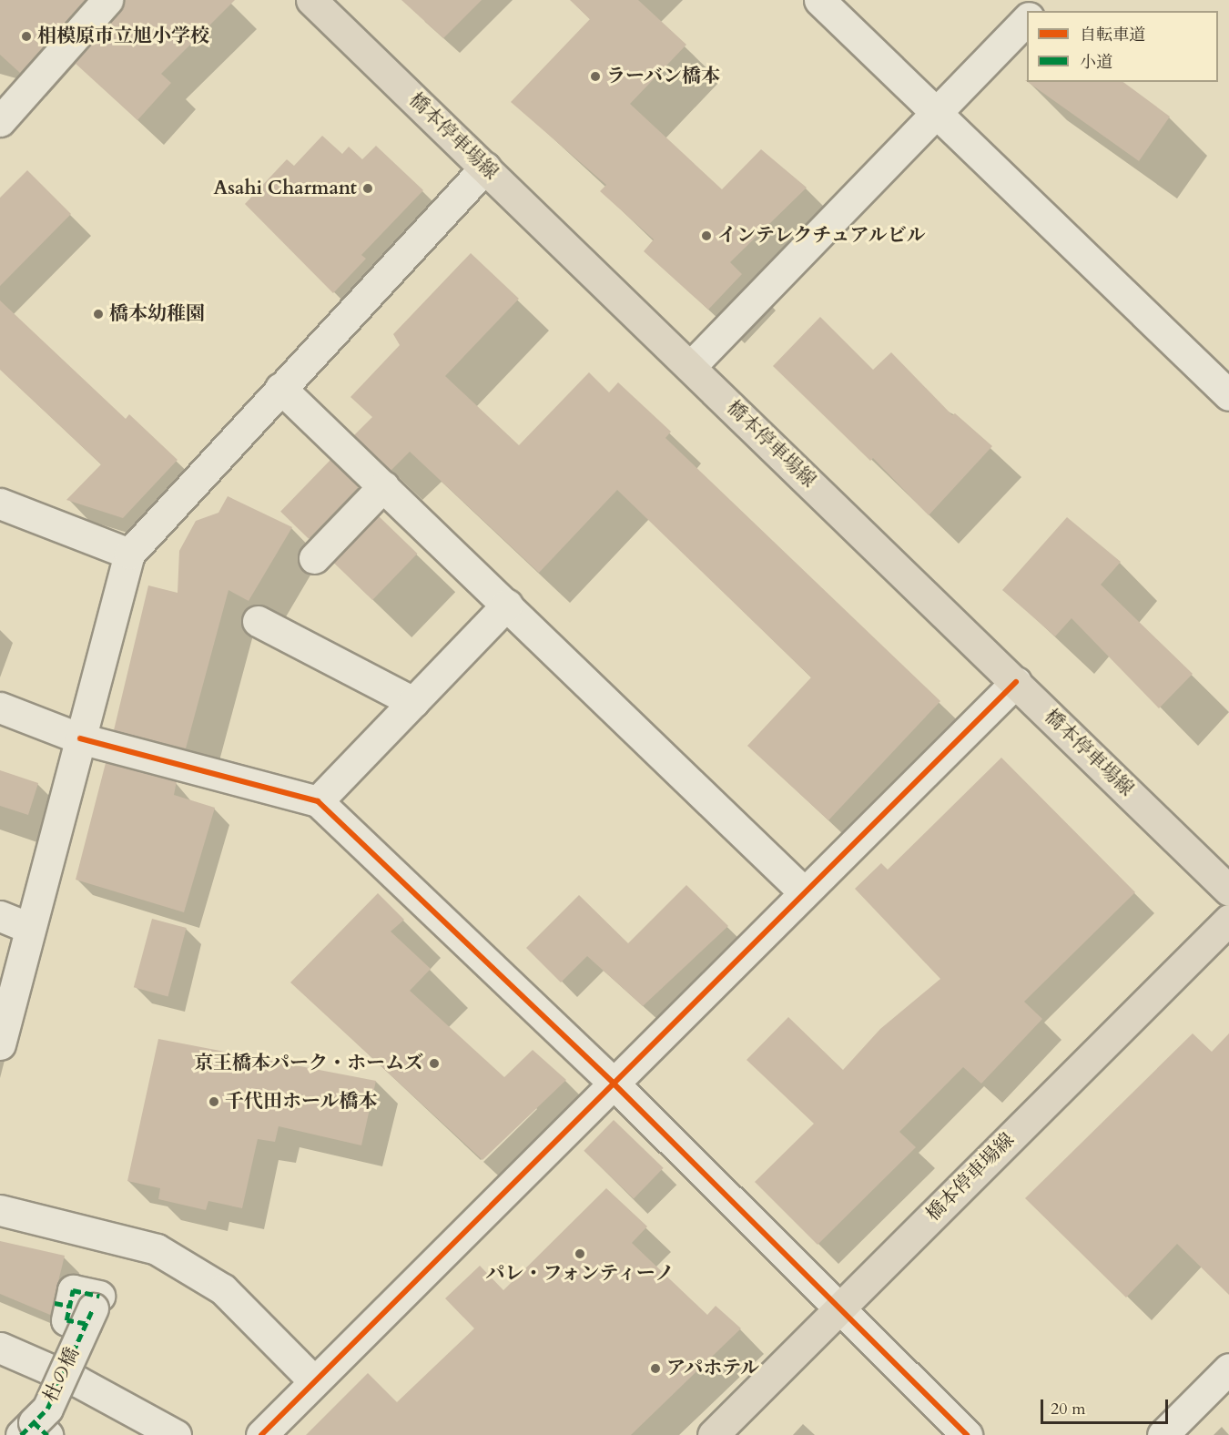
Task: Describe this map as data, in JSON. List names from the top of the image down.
{
  "streets": {
    "main road": ["橋本停車場線"],
    "street": ["杜の橋"]
  },
  "places": [
    "相模原市立旭小学校",
    "ラーバン橋本",
    "Asahi Charmant",
    "インテレクチュアルビル",
    "橋本幼稚園",
    "京王橋本パーク・ホームズ",
    "千代田ホール橋本",
    "パレ・フォンティーノ",
    "アパホテル"
  ],
  "legend": ["自転車道", "小道"],
  "scale_bar": "20 m"
}
